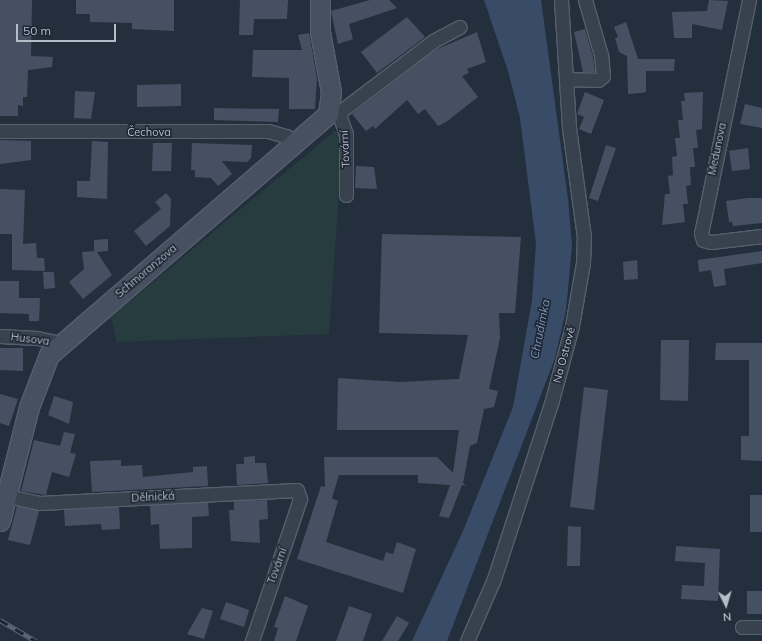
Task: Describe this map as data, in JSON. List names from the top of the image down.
{
  "streets": {
    "street": [
      "Čechova",
      "Tovární",
      "Medunova",
      "Schmoranzova",
      "Husova",
      "Na Ostrově",
      "Dělnická"
    ]
  },
  "crossings": [
    ["Čechova", "Schmoranzova"],
    ["Tovární", "Schmoranzova"],
    ["Tovární", "Dělnická"],
    ["Schmoranzova", "Husova"],
    ["Schmoranzova", "Dělnická"]
  ],
  "water": ["Chrudimka"],
  "scale_bar": "50 m",
  "north": "bottom"
}
